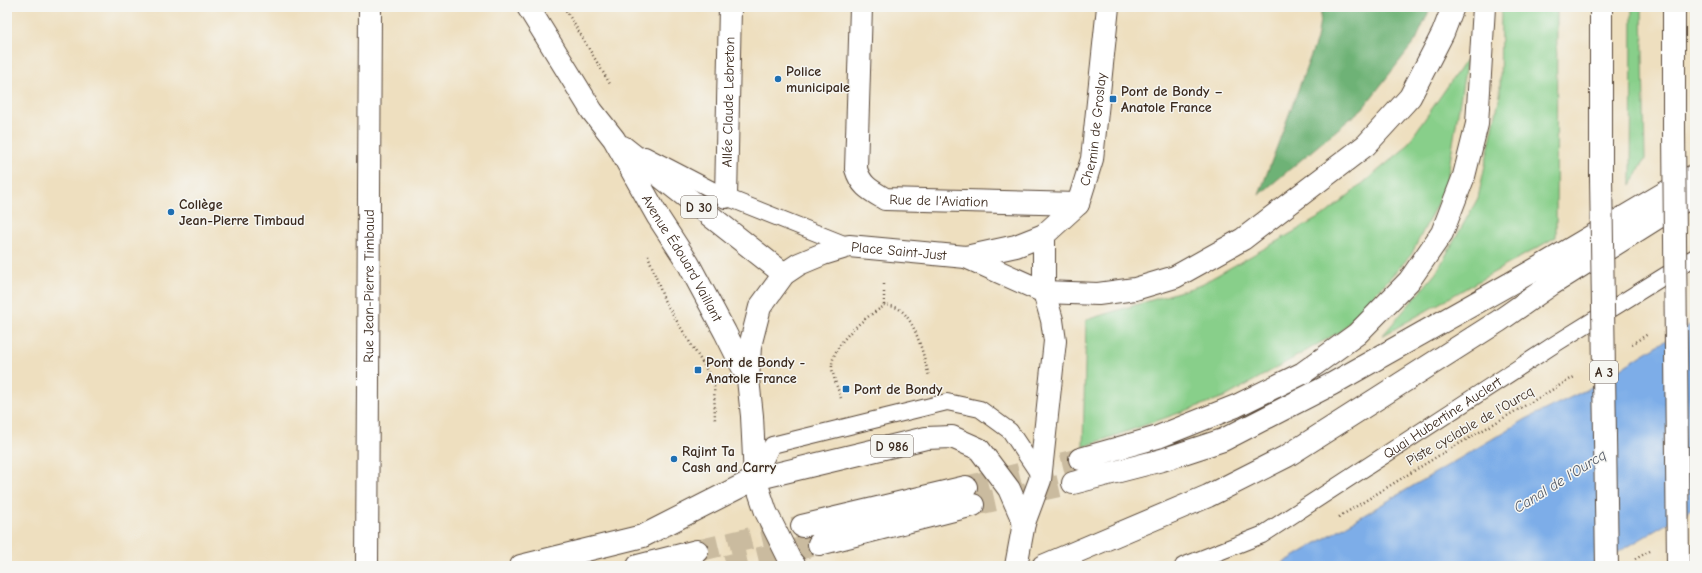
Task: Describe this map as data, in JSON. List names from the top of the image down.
{
  "streets": {
    "main road": [
      "Allée Claude Lebreton",
      "Chemin de Groslay",
      "Rue de l'Aviation",
      "D 30",
      "Place Saint-Just",
      "Avenue Édouard Vaillant",
      "Rue Jean-Pierre Timbaud",
      "A 3",
      "D 986"
    ],
    "lane": ["Quai Hubertine Auclert"],
    "path": ["Piste cyclable de l'Ourcq"]
  },
  "crossings": [
    ["Chemin de Groslay", "Rue de l'Aviation"],
    ["Chemin de Groslay", "Place Saint-Just"],
    ["Place Saint-Just", "Avenue Édouard Vaillant"],
    ["Place Saint-Just", "D 986"]
  ],
  "water": ["Canal de l'Ourcq"],
  "places": {
    "other": ["Police municipale", "Collège Jean-Pierre Timbaud", "Rajint Ta Cash and Carry"],
    "transit": ["Pont de Bondy – Anatole France", "Pont de Bondy - Anatole France", "Pont de Bondy"]
  }
}
